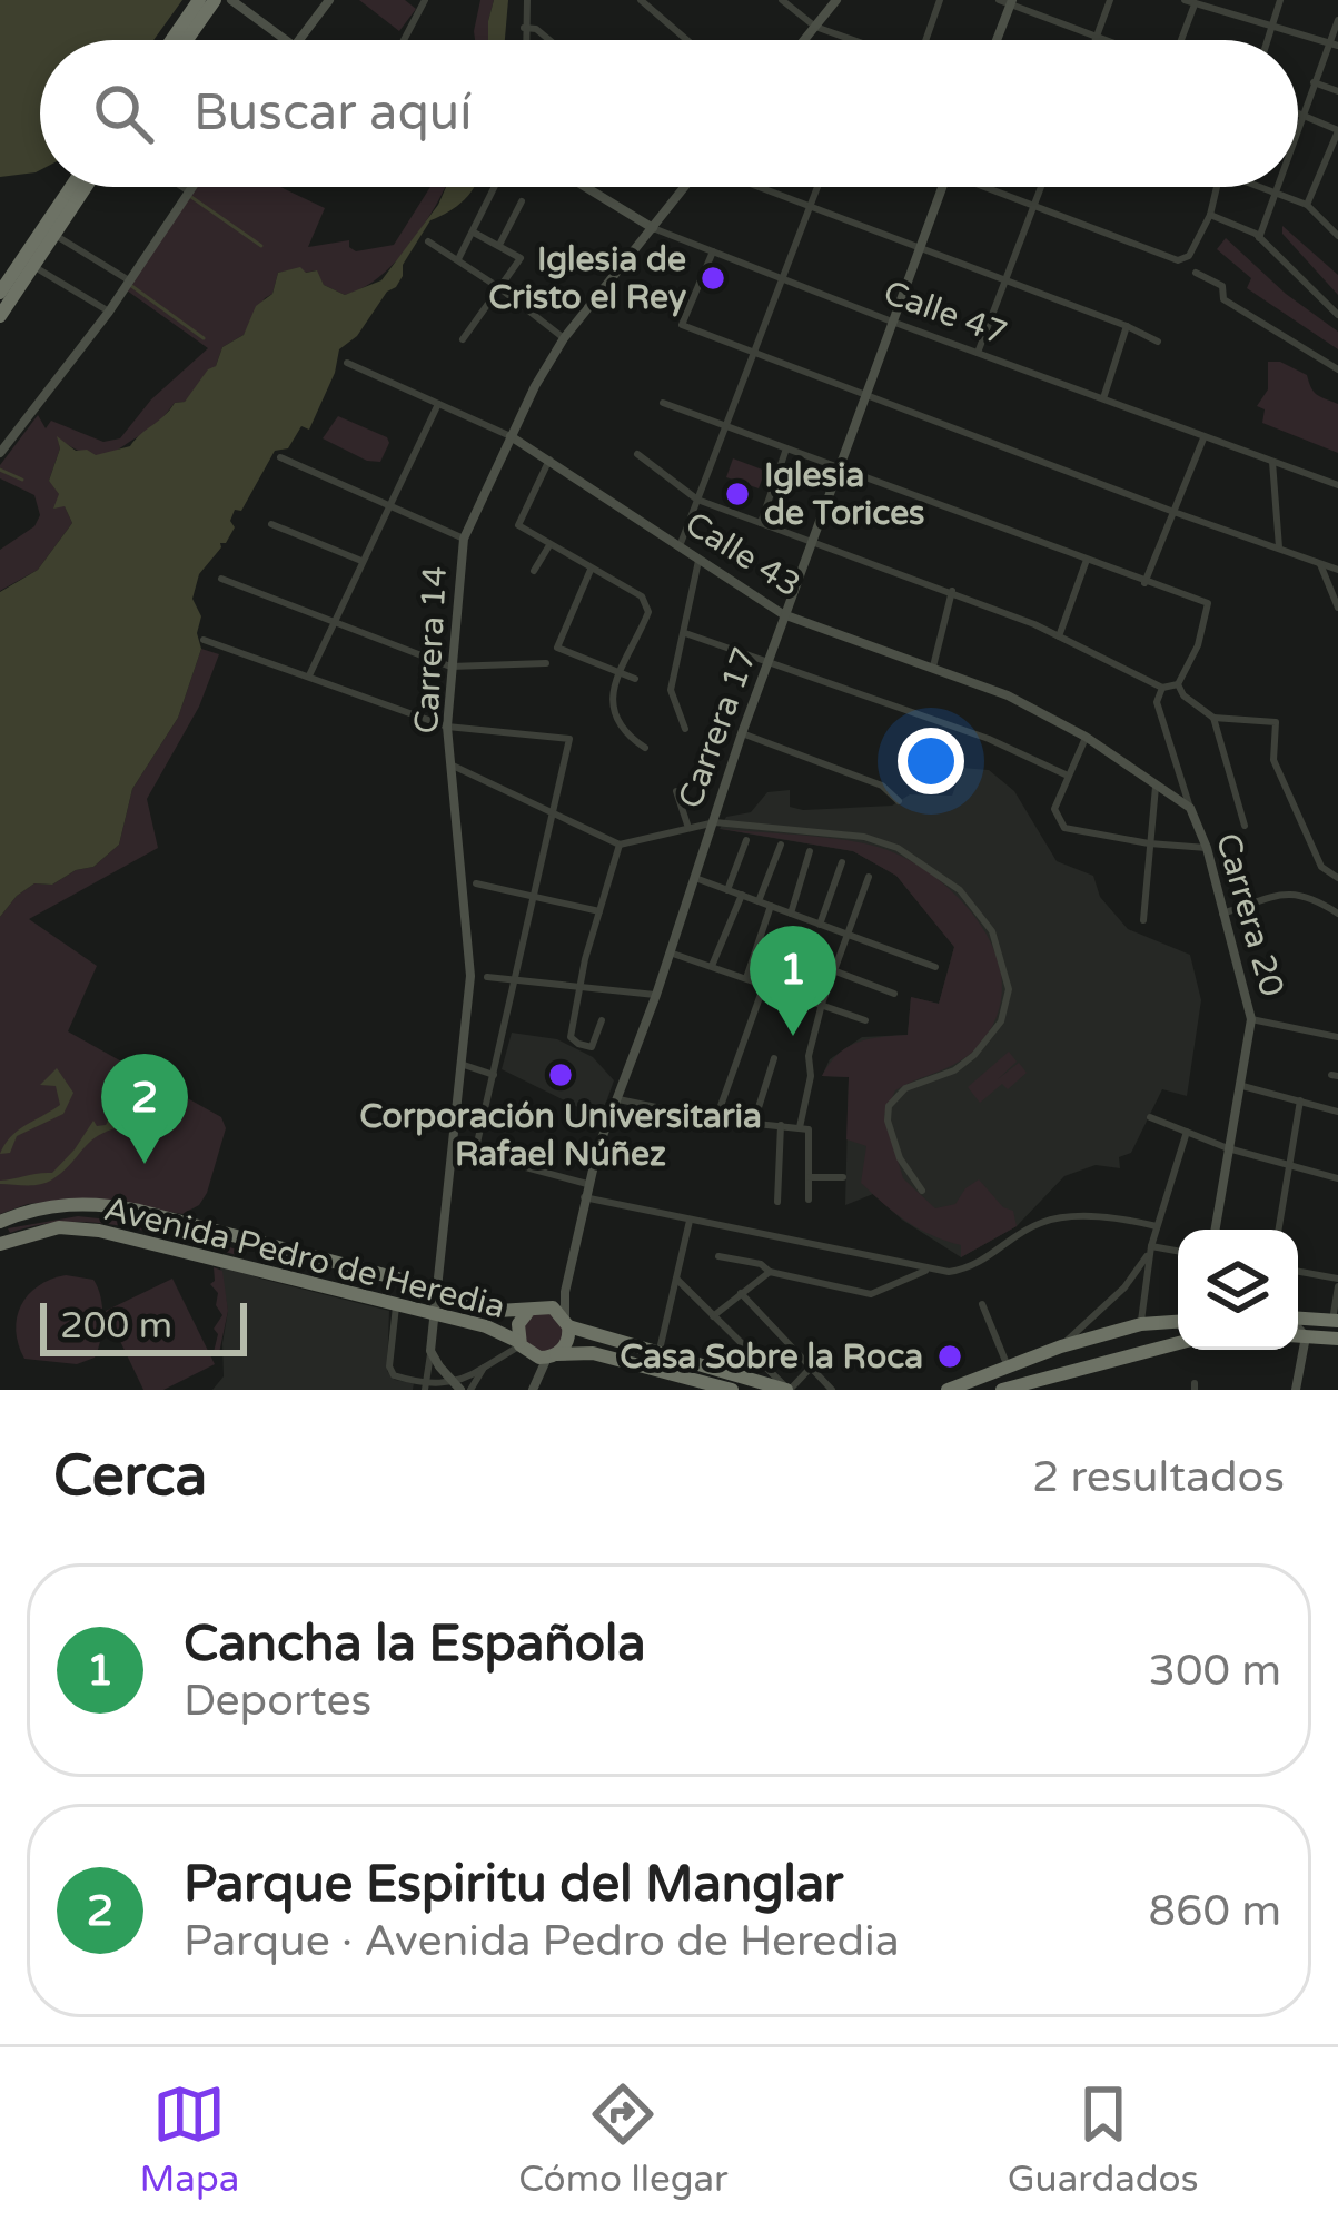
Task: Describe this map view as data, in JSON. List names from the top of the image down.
{
  "streets": {
    "highway": ["Avenida Pedro de Heredia"],
    "main road": [
      "Calle 47",
      "Calle 43",
      "Carrera 14",
      "Carrera 17",
      "Carrera 20"
    ]
  },
  "crossings": [
    ["Calle 47", "Carrera 14"],
    ["Calle 47", "Carrera 17"],
    ["Calle 43", "Carrera 14"],
    ["Calle 43", "Carrera 17"],
    ["Calle 43", "Carrera 20"],
    ["Carrera 14", "Avenida Pedro de Heredia"],
    ["Carrera 17", "Avenida Pedro de Heredia"]
  ],
  "places": [
    "Iglesia de Cristo el Rey",
    "Iglesia de Torices",
    "Corporación Universitaria Rafael Núñez",
    "Casa Sobre la Roca"
  ],
  "scale_bar": "200 m",
  "page": {
    "search": "Buscar aquí",
    "pins": ["1", "2"],
    "scale": "200 m",
    "heading": ["Cerca", "2 resultados"],
    "list": [
      {
        "mark": "1",
        "name": "Cancha la Española",
        "note": "Deportes",
        "value": "300 m"
      },
      {
        "mark": "2",
        "name": "Parque Espiritu del Manglar",
        "note": "Parque · Avenida Pedro de Heredia",
        "value": "860 m"
      }
    ],
    "nav": ["Mapa", "Cómo llegar", "Guardados"]
  }
}
